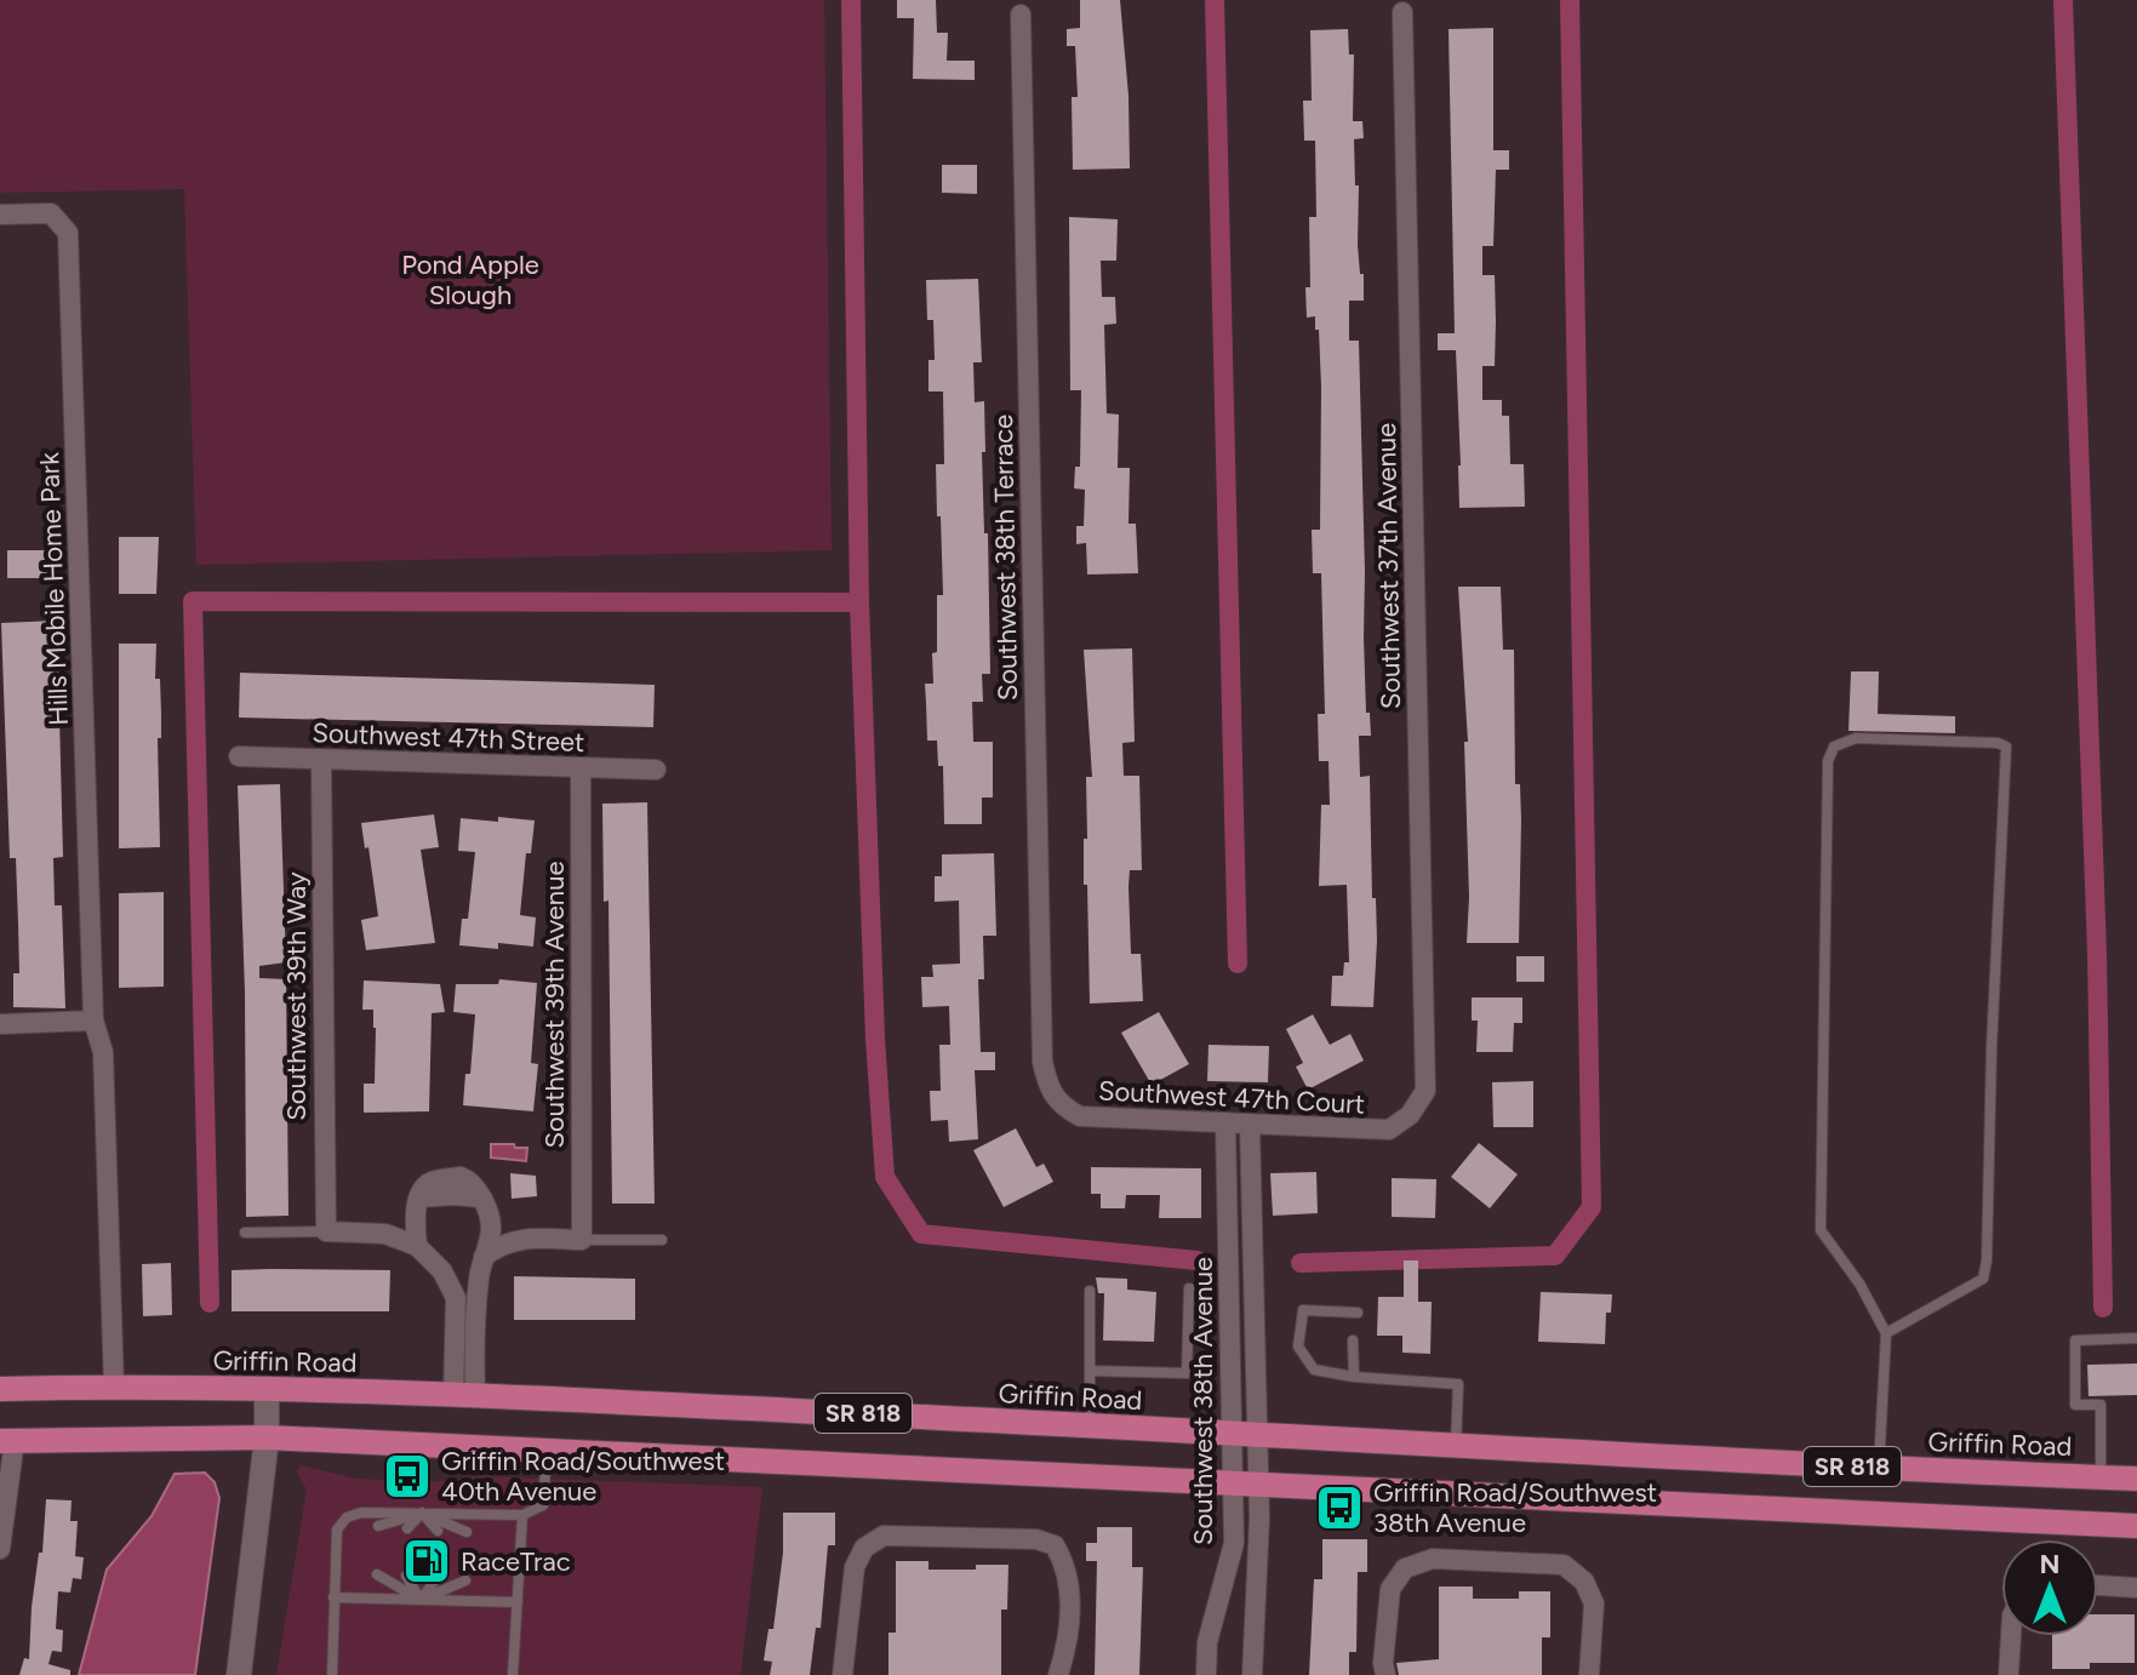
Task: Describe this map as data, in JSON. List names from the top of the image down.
{
  "streets": {
    "main road": ["Griffin Road", "SR 818"],
    "street": [
      "Southwest 38th Terrace",
      "Southwest 37th Avenue",
      "Hills Mobile Home Park",
      "Southwest 47th Street",
      "Southwest 39th Way",
      "Southwest 39th Avenue",
      "Southwest 47th Court",
      "Southwest 38th Avenue"
    ]
  },
  "crossings": [
    ["Southwest 38th Terrace", "Southwest 47th Court"],
    ["Southwest 37th Avenue", "Southwest 47th Court"],
    ["Hills Mobile Home Park", "Griffin Road"],
    ["Southwest 47th Street", "Southwest 39th Way"],
    ["Southwest 47th Street", "Southwest 39th Avenue"],
    ["Southwest 47th Court", "Southwest 38th Avenue"],
    ["Griffin Road", "Southwest 38th Avenue"],
    ["Southwest 38th Avenue", "SR 818"]
  ],
  "parks": ["Pond Apple Slough"],
  "places": {
    "bus stop": ["Griffin Road/Southwest 40th Avenue", "Griffin Road/Southwest 38th Avenue"],
    "fuel station": ["RaceTrac"]
  },
  "north": "top"
}
